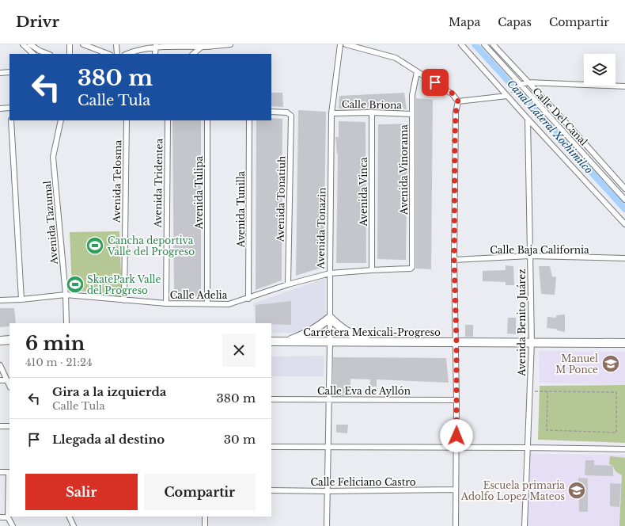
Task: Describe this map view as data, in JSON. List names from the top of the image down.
{
  "streets": {
    "main road": ["Carretera Mexicali-Progreso"],
    "street": [
      "Calle Briona",
      "Calle Del Canal",
      "Avenida Vinorama",
      "Avenida Telosma",
      "Avenida Tridentea",
      "Avenida Vinca",
      "Avenida Tulipa",
      "Avenida Tonatiuh",
      "Avenida Tunilla",
      "Avenida Tazumal",
      "Avenida Tonazin",
      "Calle Baja California",
      "Calle Adelia",
      "Avenida Benito Juárez",
      "Calle Eva de Ayllón",
      "Calle Feliciano Castro"
    ]
  },
  "crossings": [
    ["Calle Briona", "Avenida Vinorama"],
    ["Calle Briona", "Avenida Vinca"],
    ["Calle Briona", "Avenida Tonazin"],
    ["Avenida Vinorama", "Calle Adelia"],
    ["Avenida Telosma", "Calle Adelia"],
    ["Avenida Tridentea", "Calle Adelia"],
    ["Avenida Vinca", "Calle Adelia"],
    ["Avenida Tulipa", "Calle Adelia"],
    ["Avenida Tonatiuh", "Calle Adelia"],
    ["Avenida Tunilla", "Calle Adelia"],
    ["Avenida Tazumal", "Calle Adelia"],
    ["Avenida Tonazin", "Calle Adelia"],
    ["Avenida Tonazin", "Carretera Mexicali-Progreso"],
    ["Avenida Tonazin", "Calle Eva de Ayllón"],
    ["Avenida Tonazin", "Calle Feliciano Castro"],
    ["Calle Baja California", "Avenida Benito Juárez"],
    ["Avenida Benito Juárez", "Carretera Mexicali-Progreso"]
  ],
  "water": ["Canal Lateral Xochimilco"],
  "places": {
    "sports": ["Cancha deportiva Valle del Progreso", "SkatePark Valle del Progreso"],
    "school or university": ["Manuel M Ponce", "Escuela primaria Adolfo Lopez Mateos"]
  },
  "page": {
    "header": "Drivr",
    "nav": ["Mapa", "Capas", "Compartir"],
    "turn": ["380 m", "Calle Tula"],
    "heading": ["6 min", "410 m · 21:24"],
    "list": [
      {
        "name": "Gira a la izquierda",
        "note": "Calle Tula",
        "value": "380 m"
      },
      {
        "name": "Llegada al destino",
        "value": "30 m"
      }
    ],
    "buttons": ["Salir", "Compartir"]
  }
}
